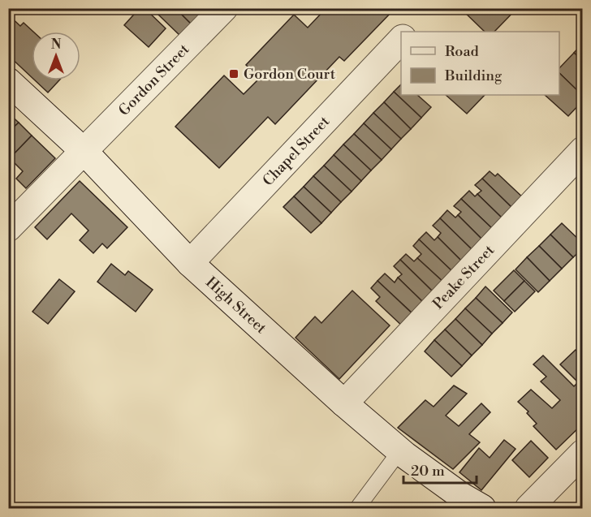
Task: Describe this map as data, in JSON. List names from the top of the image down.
{
  "streets": {
    "street": [
      "Gordon Street",
      "Chapel Street",
      "Peake Street",
      "High Street"
    ]
  },
  "crossings": [
    ["Gordon Street", "High Street"],
    ["Chapel Street", "High Street"],
    ["Peake Street", "High Street"]
  ],
  "places": {
    "transit": ["Gordon Court"]
  },
  "legend": ["Road", "Building"],
  "scale_bar": "20 m",
  "north": "top"
}
